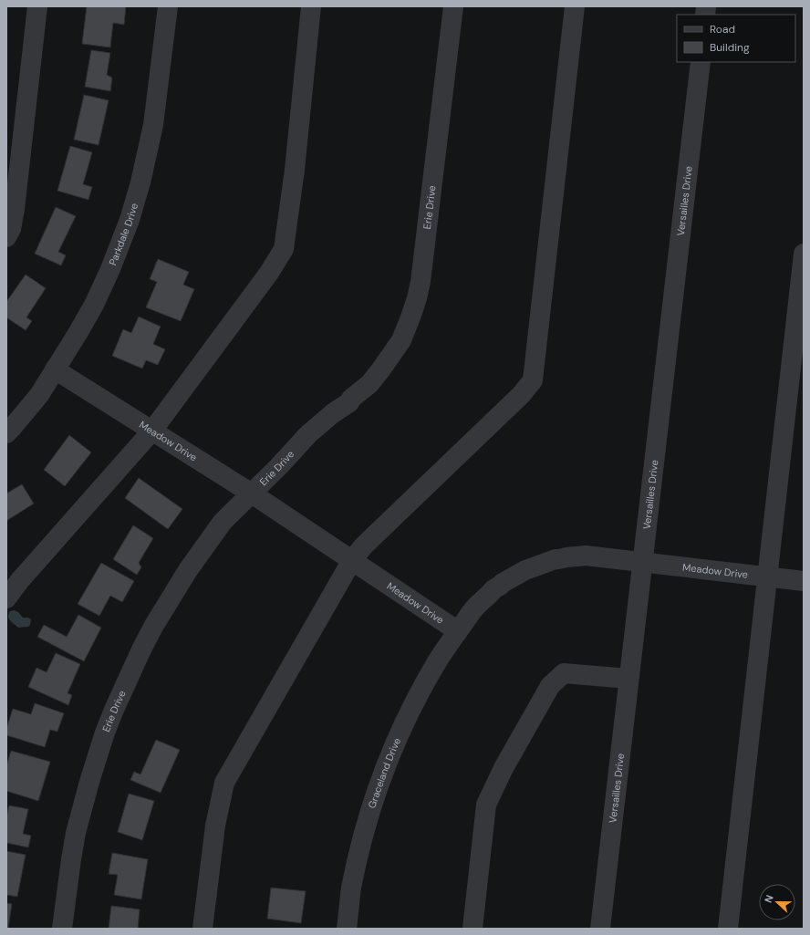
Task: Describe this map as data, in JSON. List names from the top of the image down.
{
  "streets": {
    "street": [
      "Versailles Drive",
      "Erie Drive",
      "Parkdale Drive",
      "Meadow Drive",
      "Graceland Drive"
    ]
  },
  "crossings": [
    ["Versailles Drive", "Meadow Drive"],
    ["Erie Drive", "Meadow Drive"],
    ["Parkdale Drive", "Meadow Drive"],
    ["Meadow Drive", "Graceland Drive"]
  ],
  "legend": ["Road", "Building"],
  "north": "left"
}
